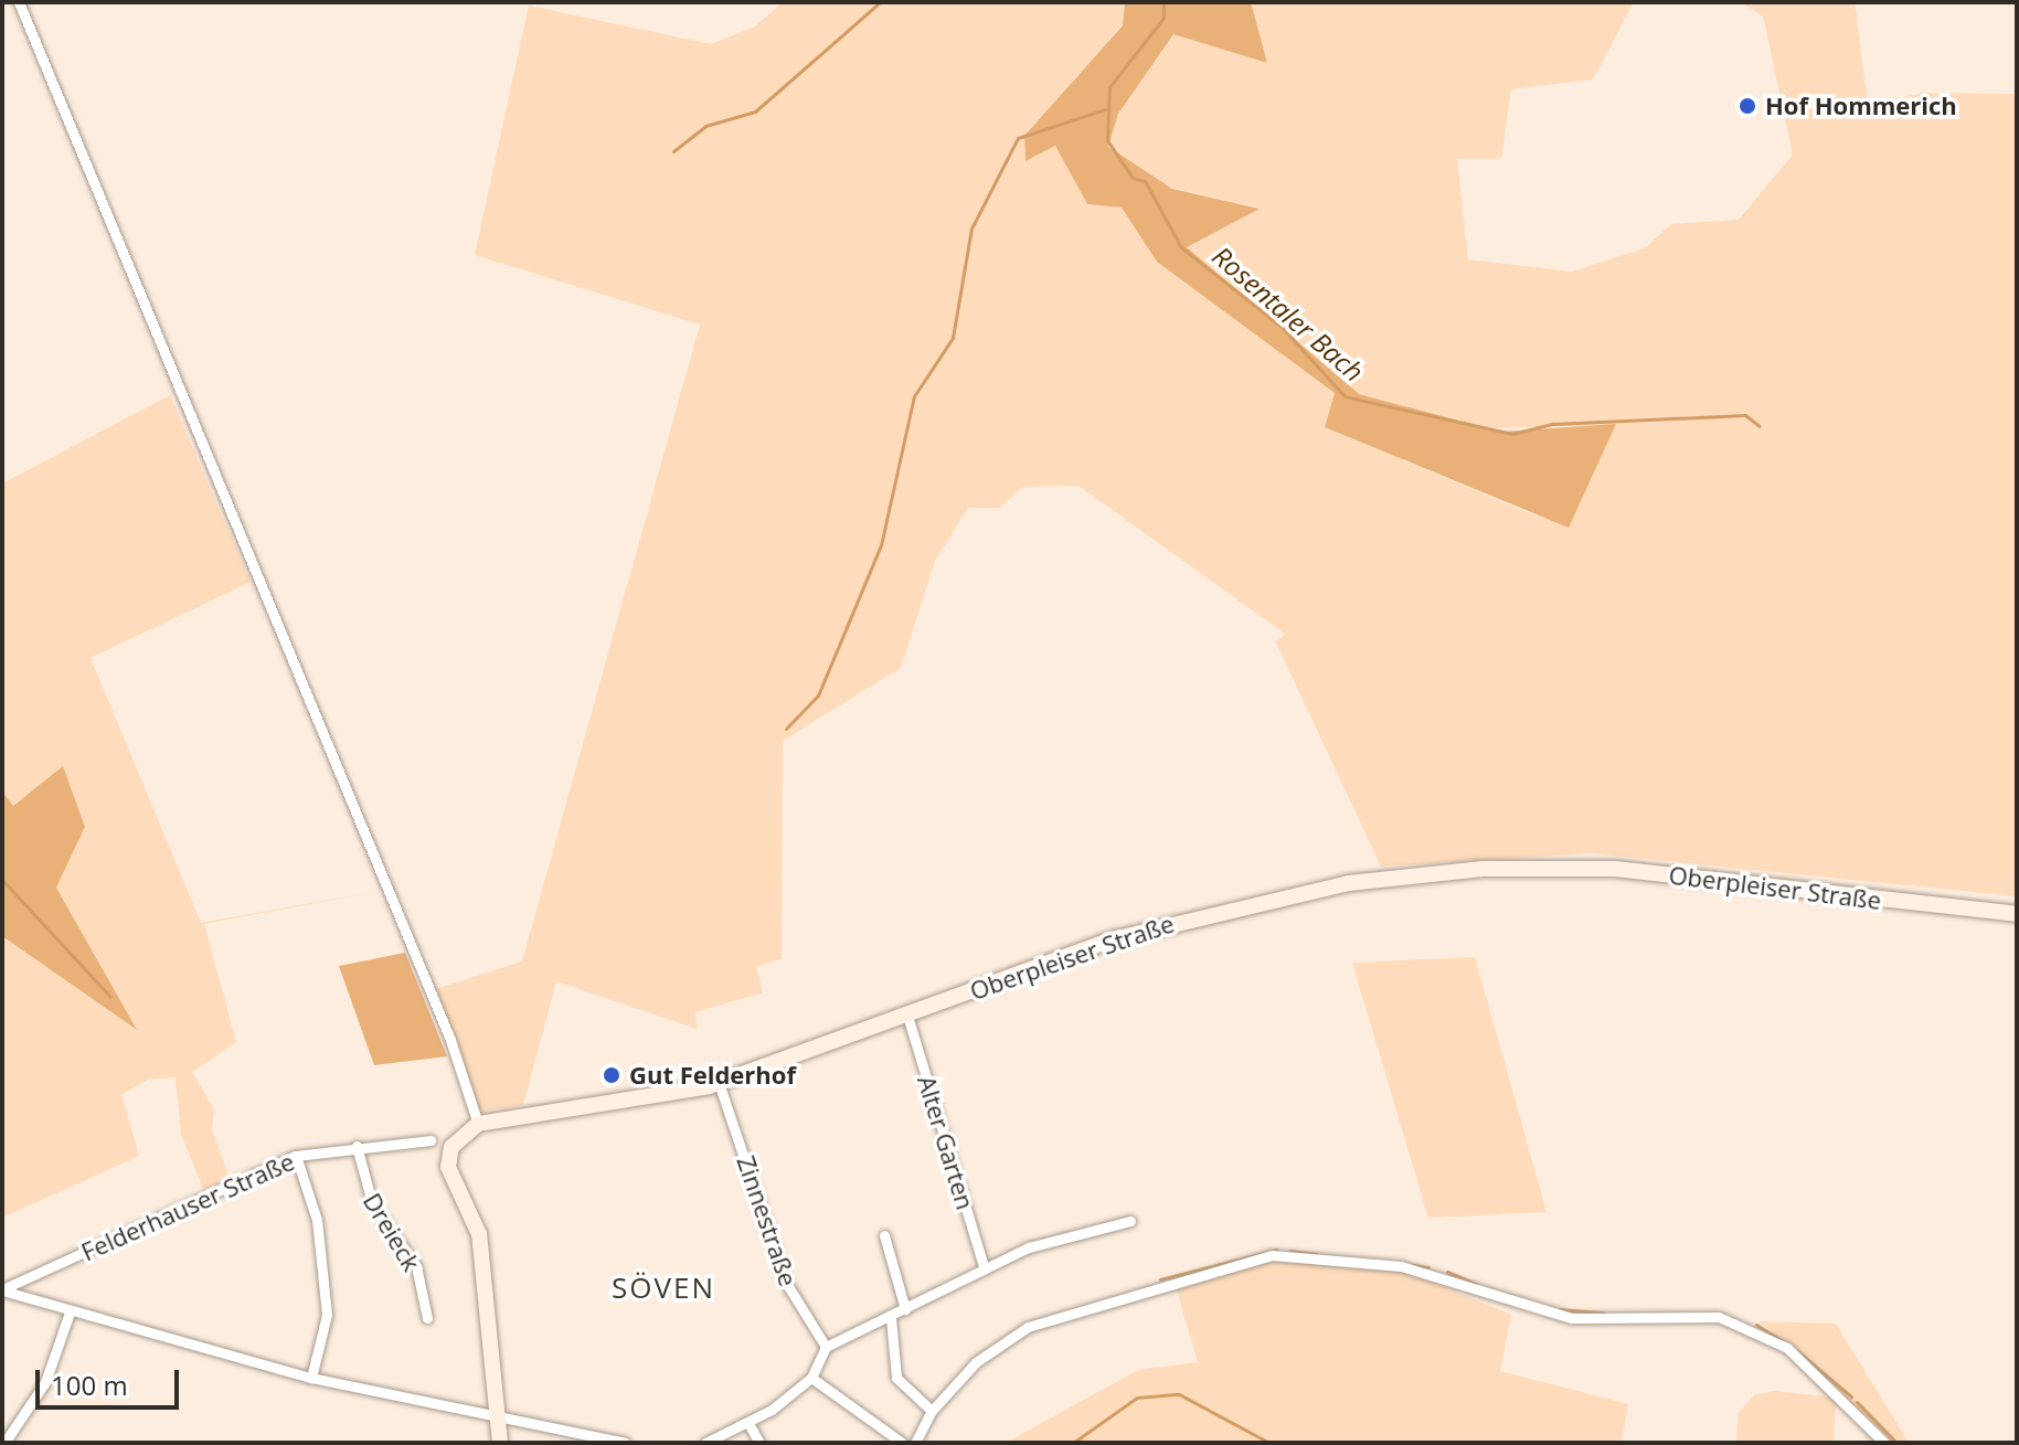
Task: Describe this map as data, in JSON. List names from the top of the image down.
{
  "streets": {
    "main road": ["Oberpleiser Straße"],
    "street": [
      "Alter Garten",
      "Felderhauser Straße",
      "Zinnestraße",
      "Dreieck"
    ]
  },
  "crossings": [
    ["Oberpleiser Straße", "Alter Garten"],
    ["Oberpleiser Straße", "Zinnestraße"],
    ["Felderhauser Straße", "Dreieck"]
  ],
  "districts": ["SÖVEN"],
  "water": ["Rosentaler Bach"],
  "places": ["Hof Hommerich", "Gut Felderhof"],
  "scale_bar": "100 m"
}
